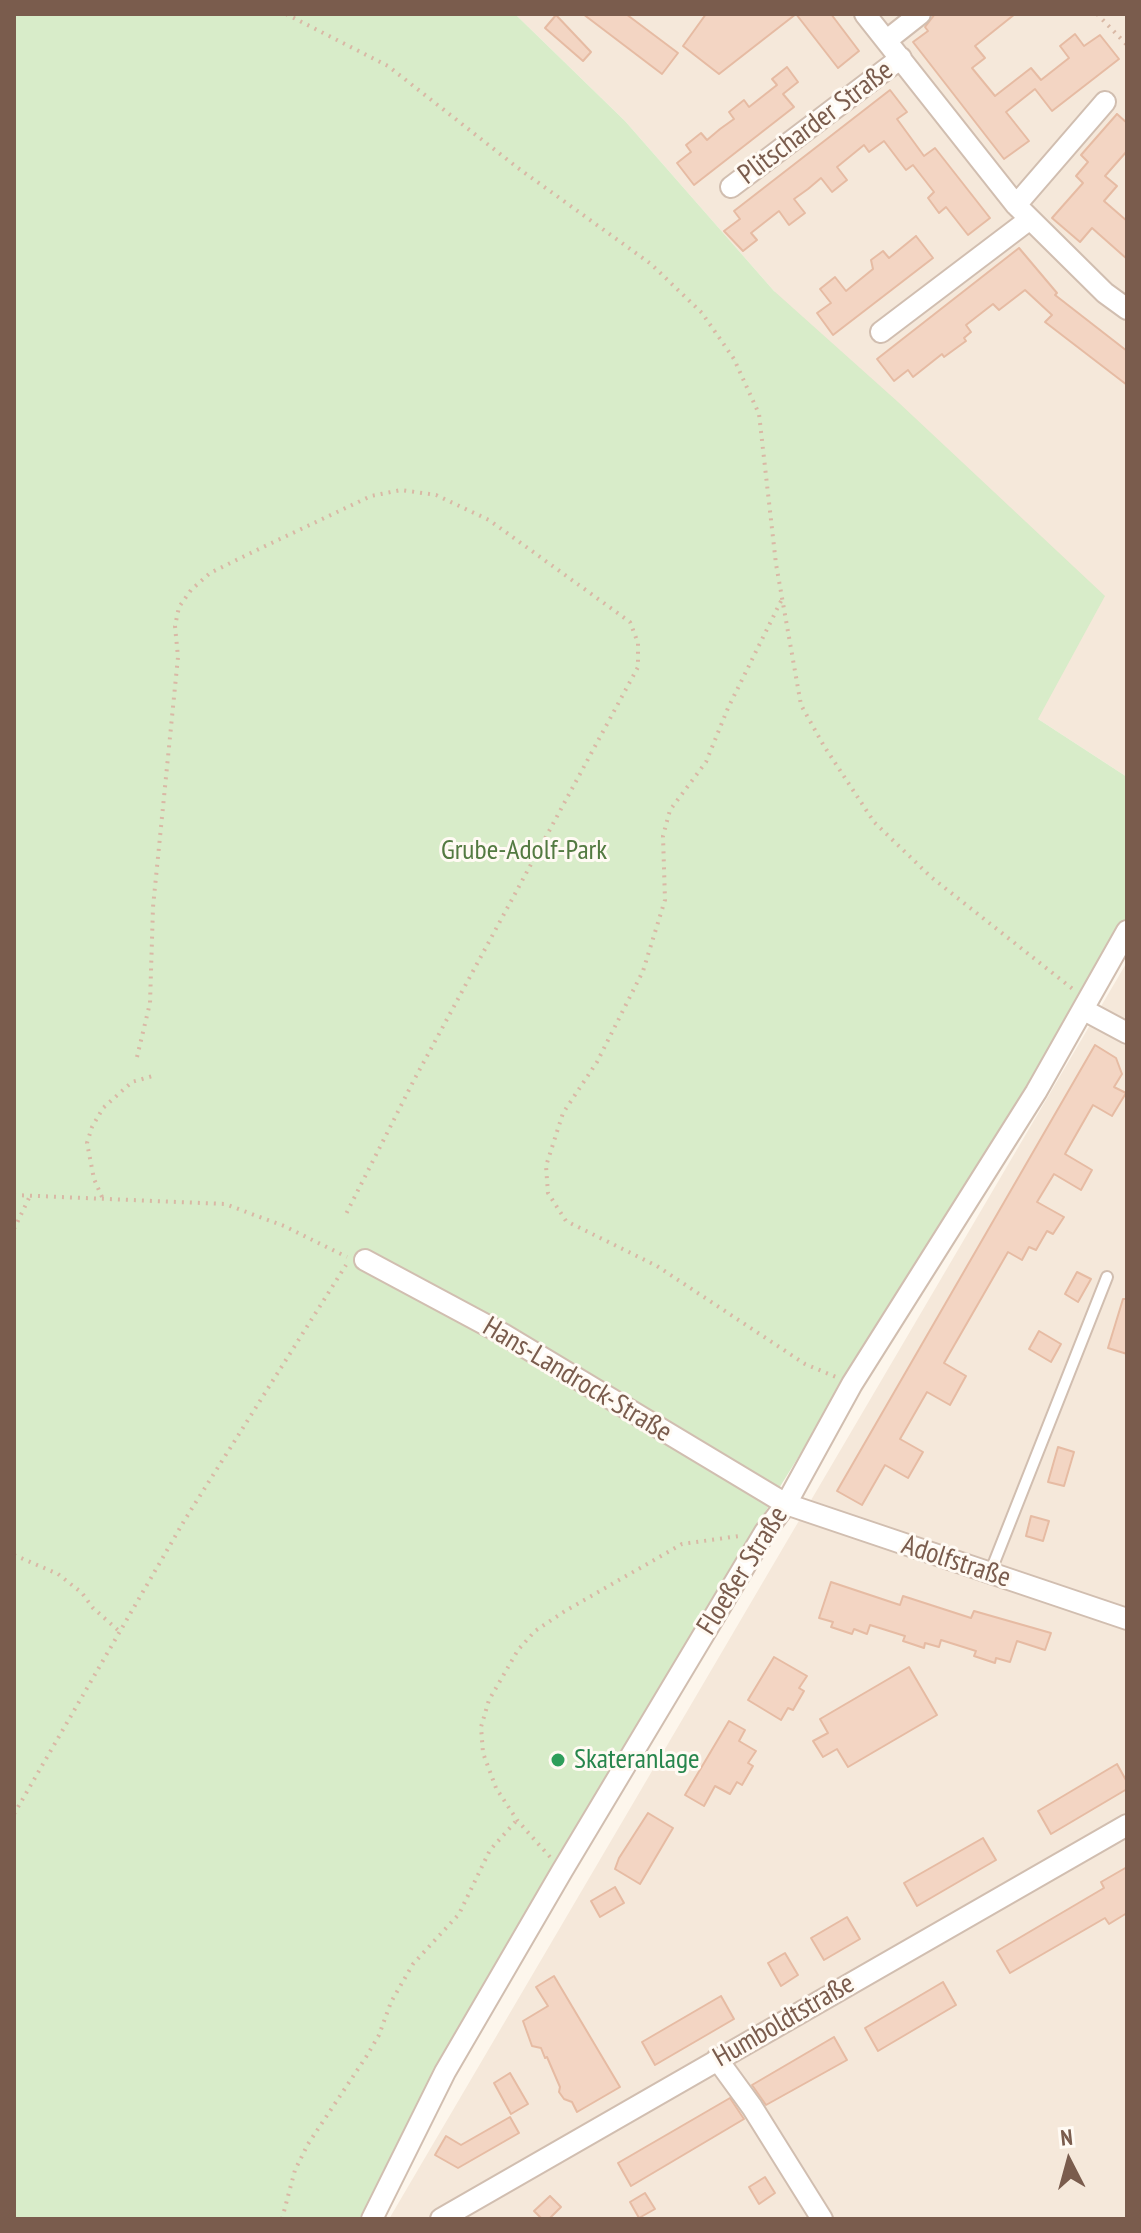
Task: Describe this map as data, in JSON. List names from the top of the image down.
{
  "streets": {
    "street": [
      "Plitscharder Straße",
      "Hans-Landrock-Straße",
      "Adolfstraße",
      "Floeßer Straße",
      "Humboldtstraße"
    ]
  },
  "crossings": [
    ["Hans-Landrock-Straße", "Adolfstraße"],
    ["Hans-Landrock-Straße", "Floeßer Straße"],
    ["Adolfstraße", "Floeßer Straße"]
  ],
  "parks": ["Grube-Adolf-Park"],
  "places": ["Skateranlage"],
  "north": "top"
}
